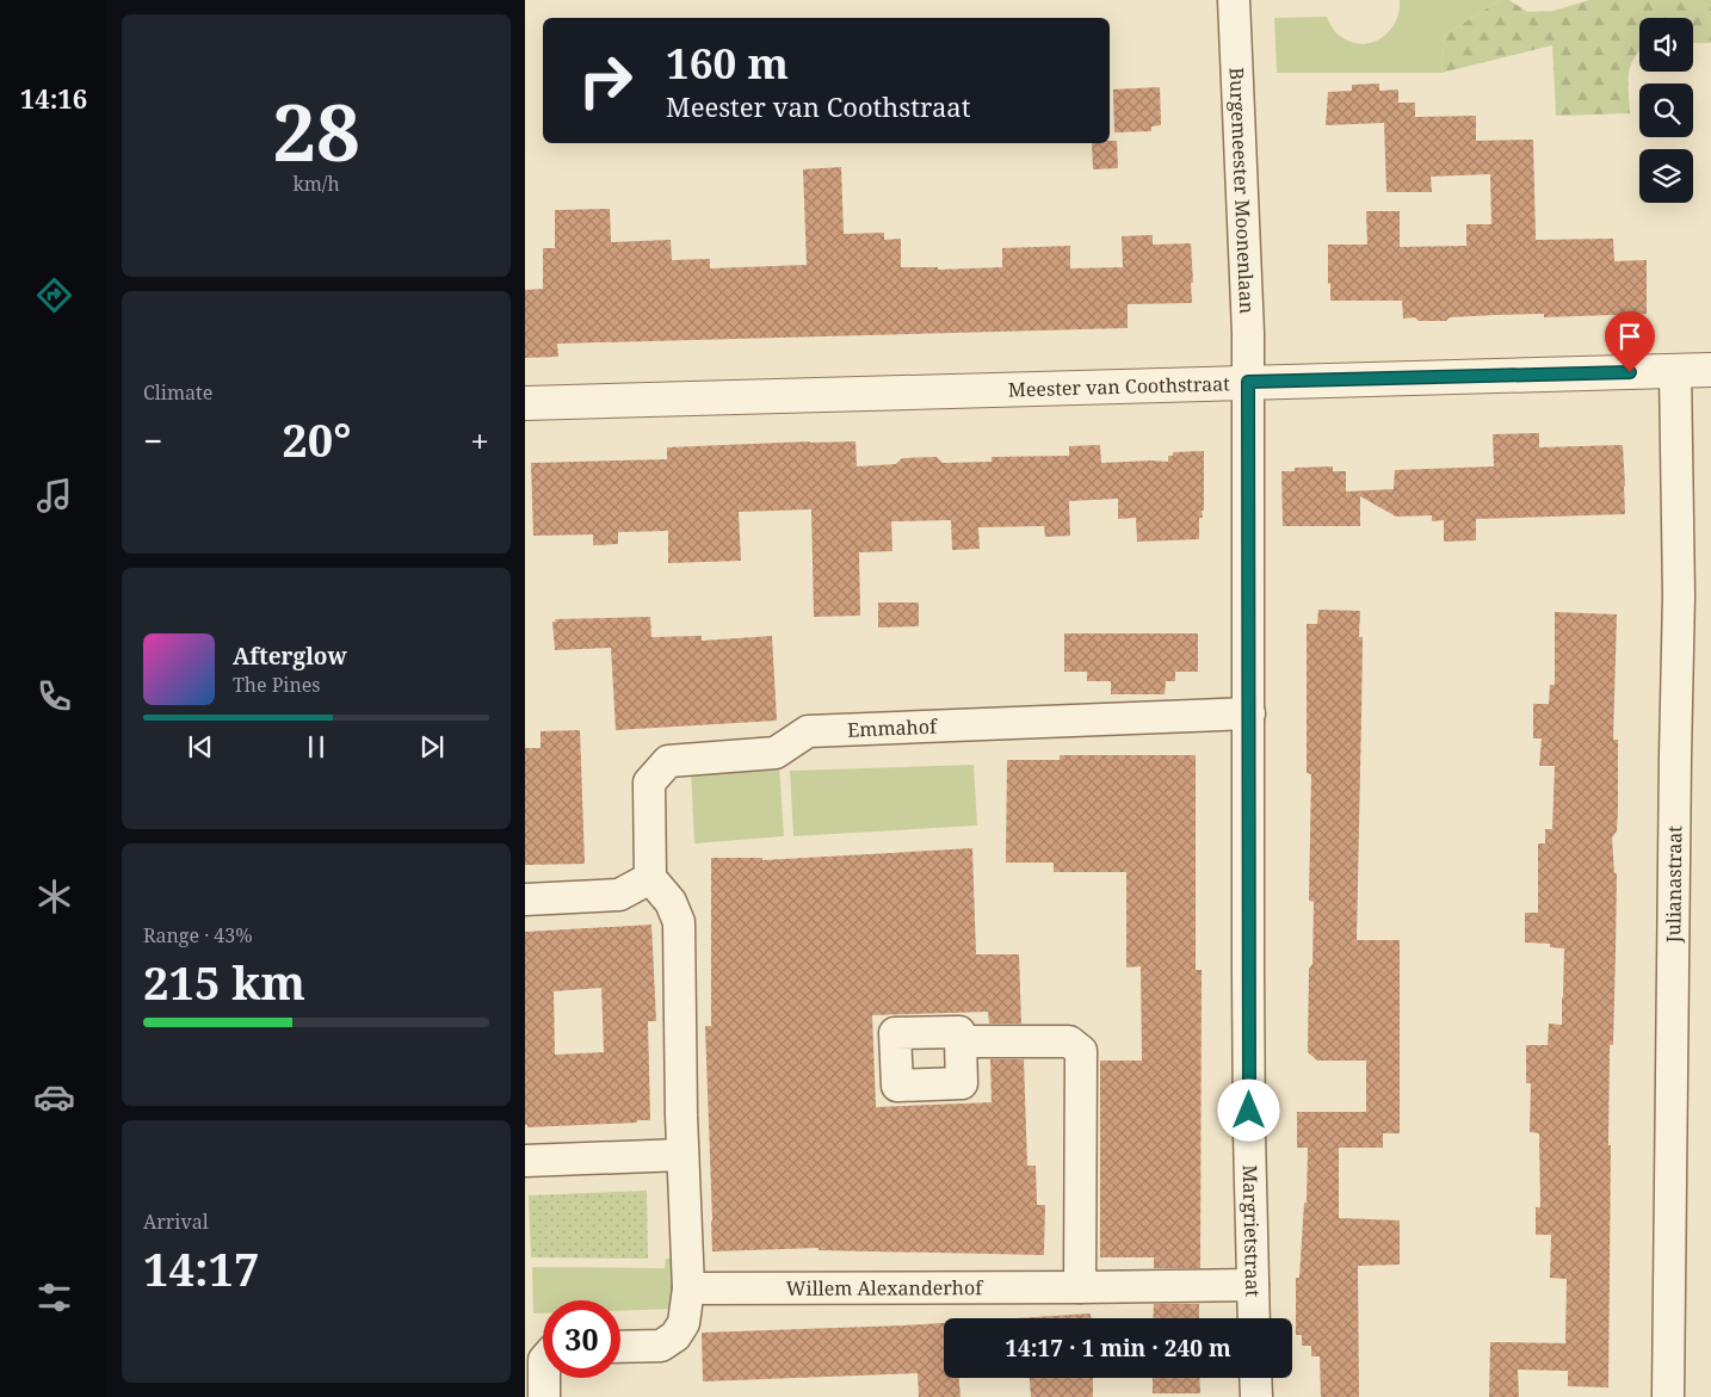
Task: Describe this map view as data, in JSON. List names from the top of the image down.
{
  "streets": {
    "street": [
      "Burgemeester Moonenlaan",
      "Meester van Coothstraat",
      "Emmahof",
      "Julianastraat",
      "Margrietstraat",
      "Willem Alexanderhof"
    ]
  },
  "crossings": [
    ["Burgemeester Moonenlaan", "Meester van Coothstraat"],
    ["Burgemeester Moonenlaan", "Margrietstraat"],
    ["Meester van Coothstraat", "Julianastraat"],
    ["Meester van Coothstraat", "Margrietstraat"],
    ["Emmahof", "Margrietstraat"],
    ["Margrietstraat", "Willem Alexanderhof"]
  ],
  "page": {
    "tabs": "14:16",
    "tile": [
      ["28", "km/h"],
      "Climate",
      ["Range · 43%", "215 km"],
      ["Arrival", "14:17"]
    ],
    "turn": ["160 m", "Meester van Coothstraat"],
    "heat": ["−", "20°", "+"],
    "song": ["Afterglow", "The Pines"],
    "limit": "30",
    "trip": "14:17 · 1 min · 240 m"
  }
}
